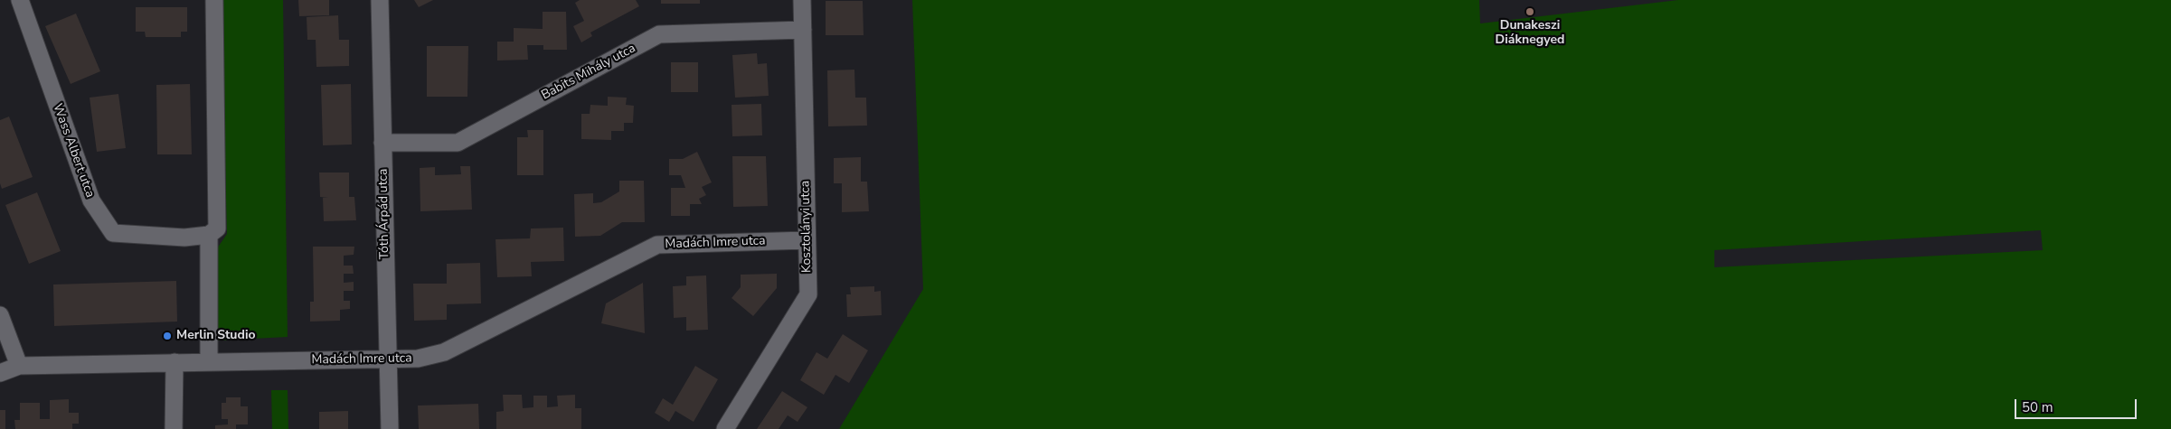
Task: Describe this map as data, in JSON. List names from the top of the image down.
{
  "streets": {
    "street": [
      "Babits Mihály utca",
      "Wass Albert utca",
      "Tóth Árpád utca",
      "Kosztolányi utca",
      "Madách Imre utca"
    ]
  },
  "crossings": [
    ["Babits Mihály utca", "Tóth Árpád utca"],
    ["Babits Mihály utca", "Kosztolányi utca"],
    ["Tóth Árpád utca", "Madách Imre utca"],
    ["Kosztolányi utca", "Madách Imre utca"]
  ],
  "places": ["Dunakeszi Diáknegyed", "Merlin Studio"],
  "scale_bar": "50 m"
}
